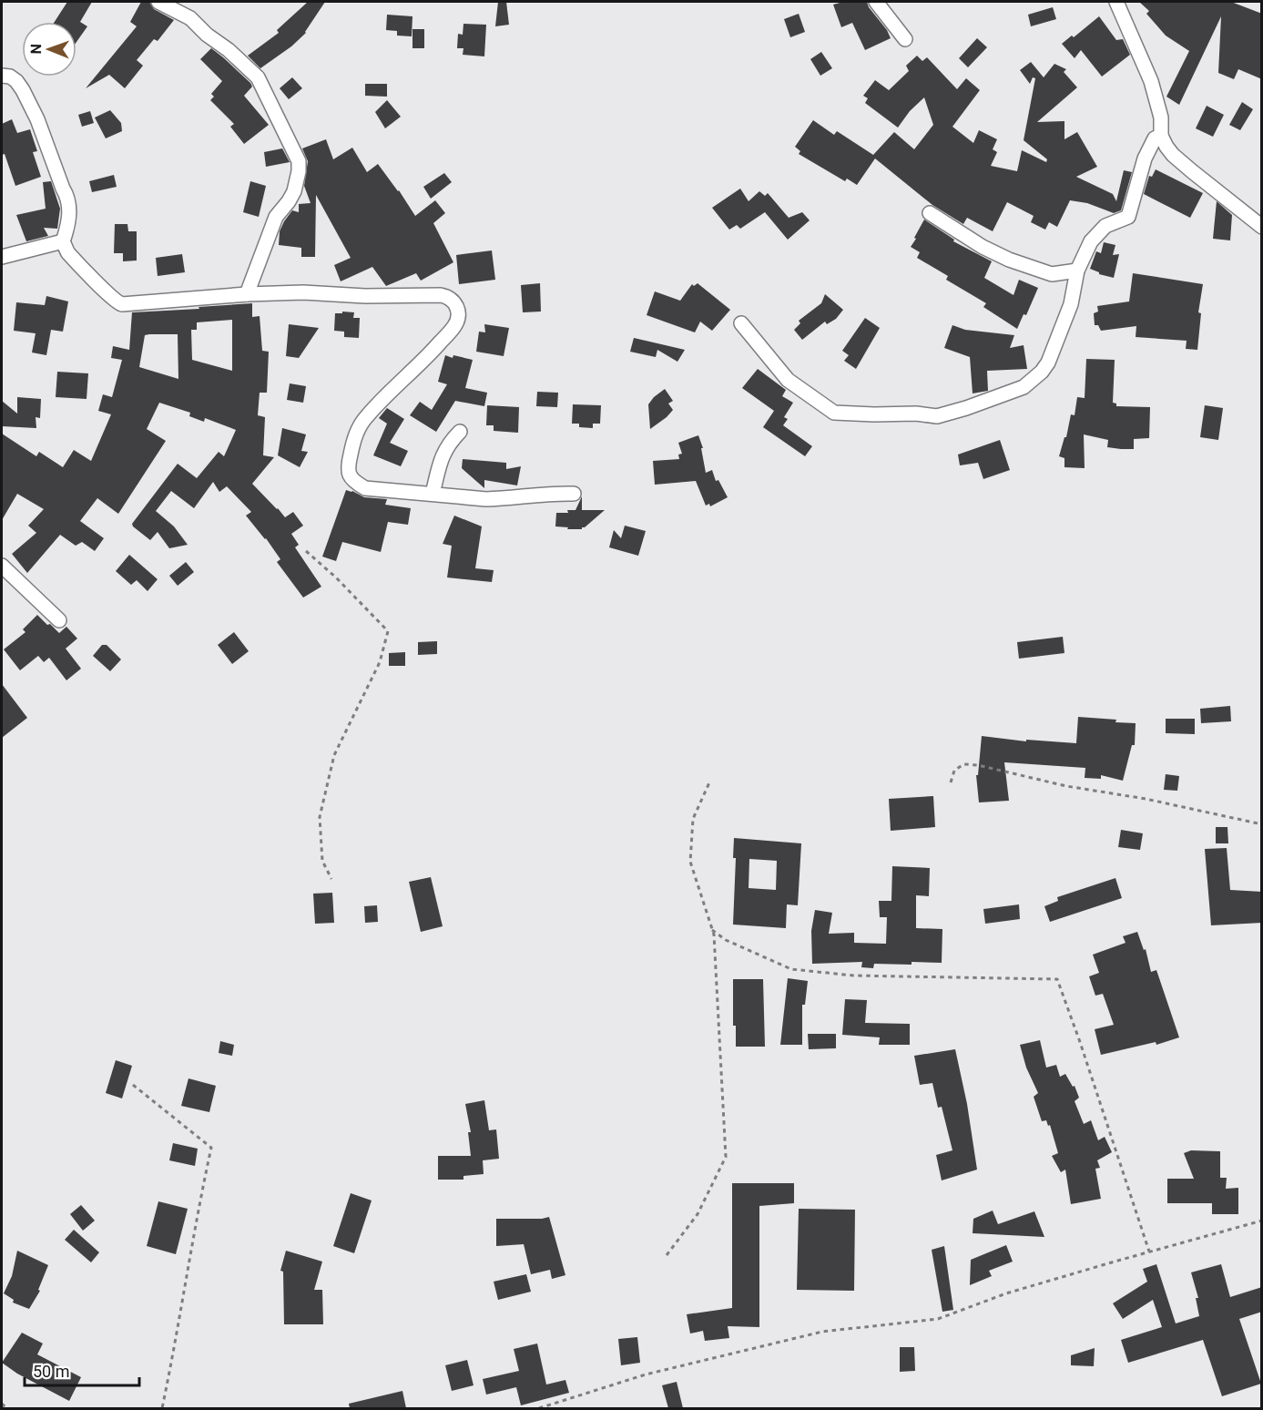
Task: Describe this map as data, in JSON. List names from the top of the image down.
{
  "scale_bar": "50 m",
  "north": "left"
}
